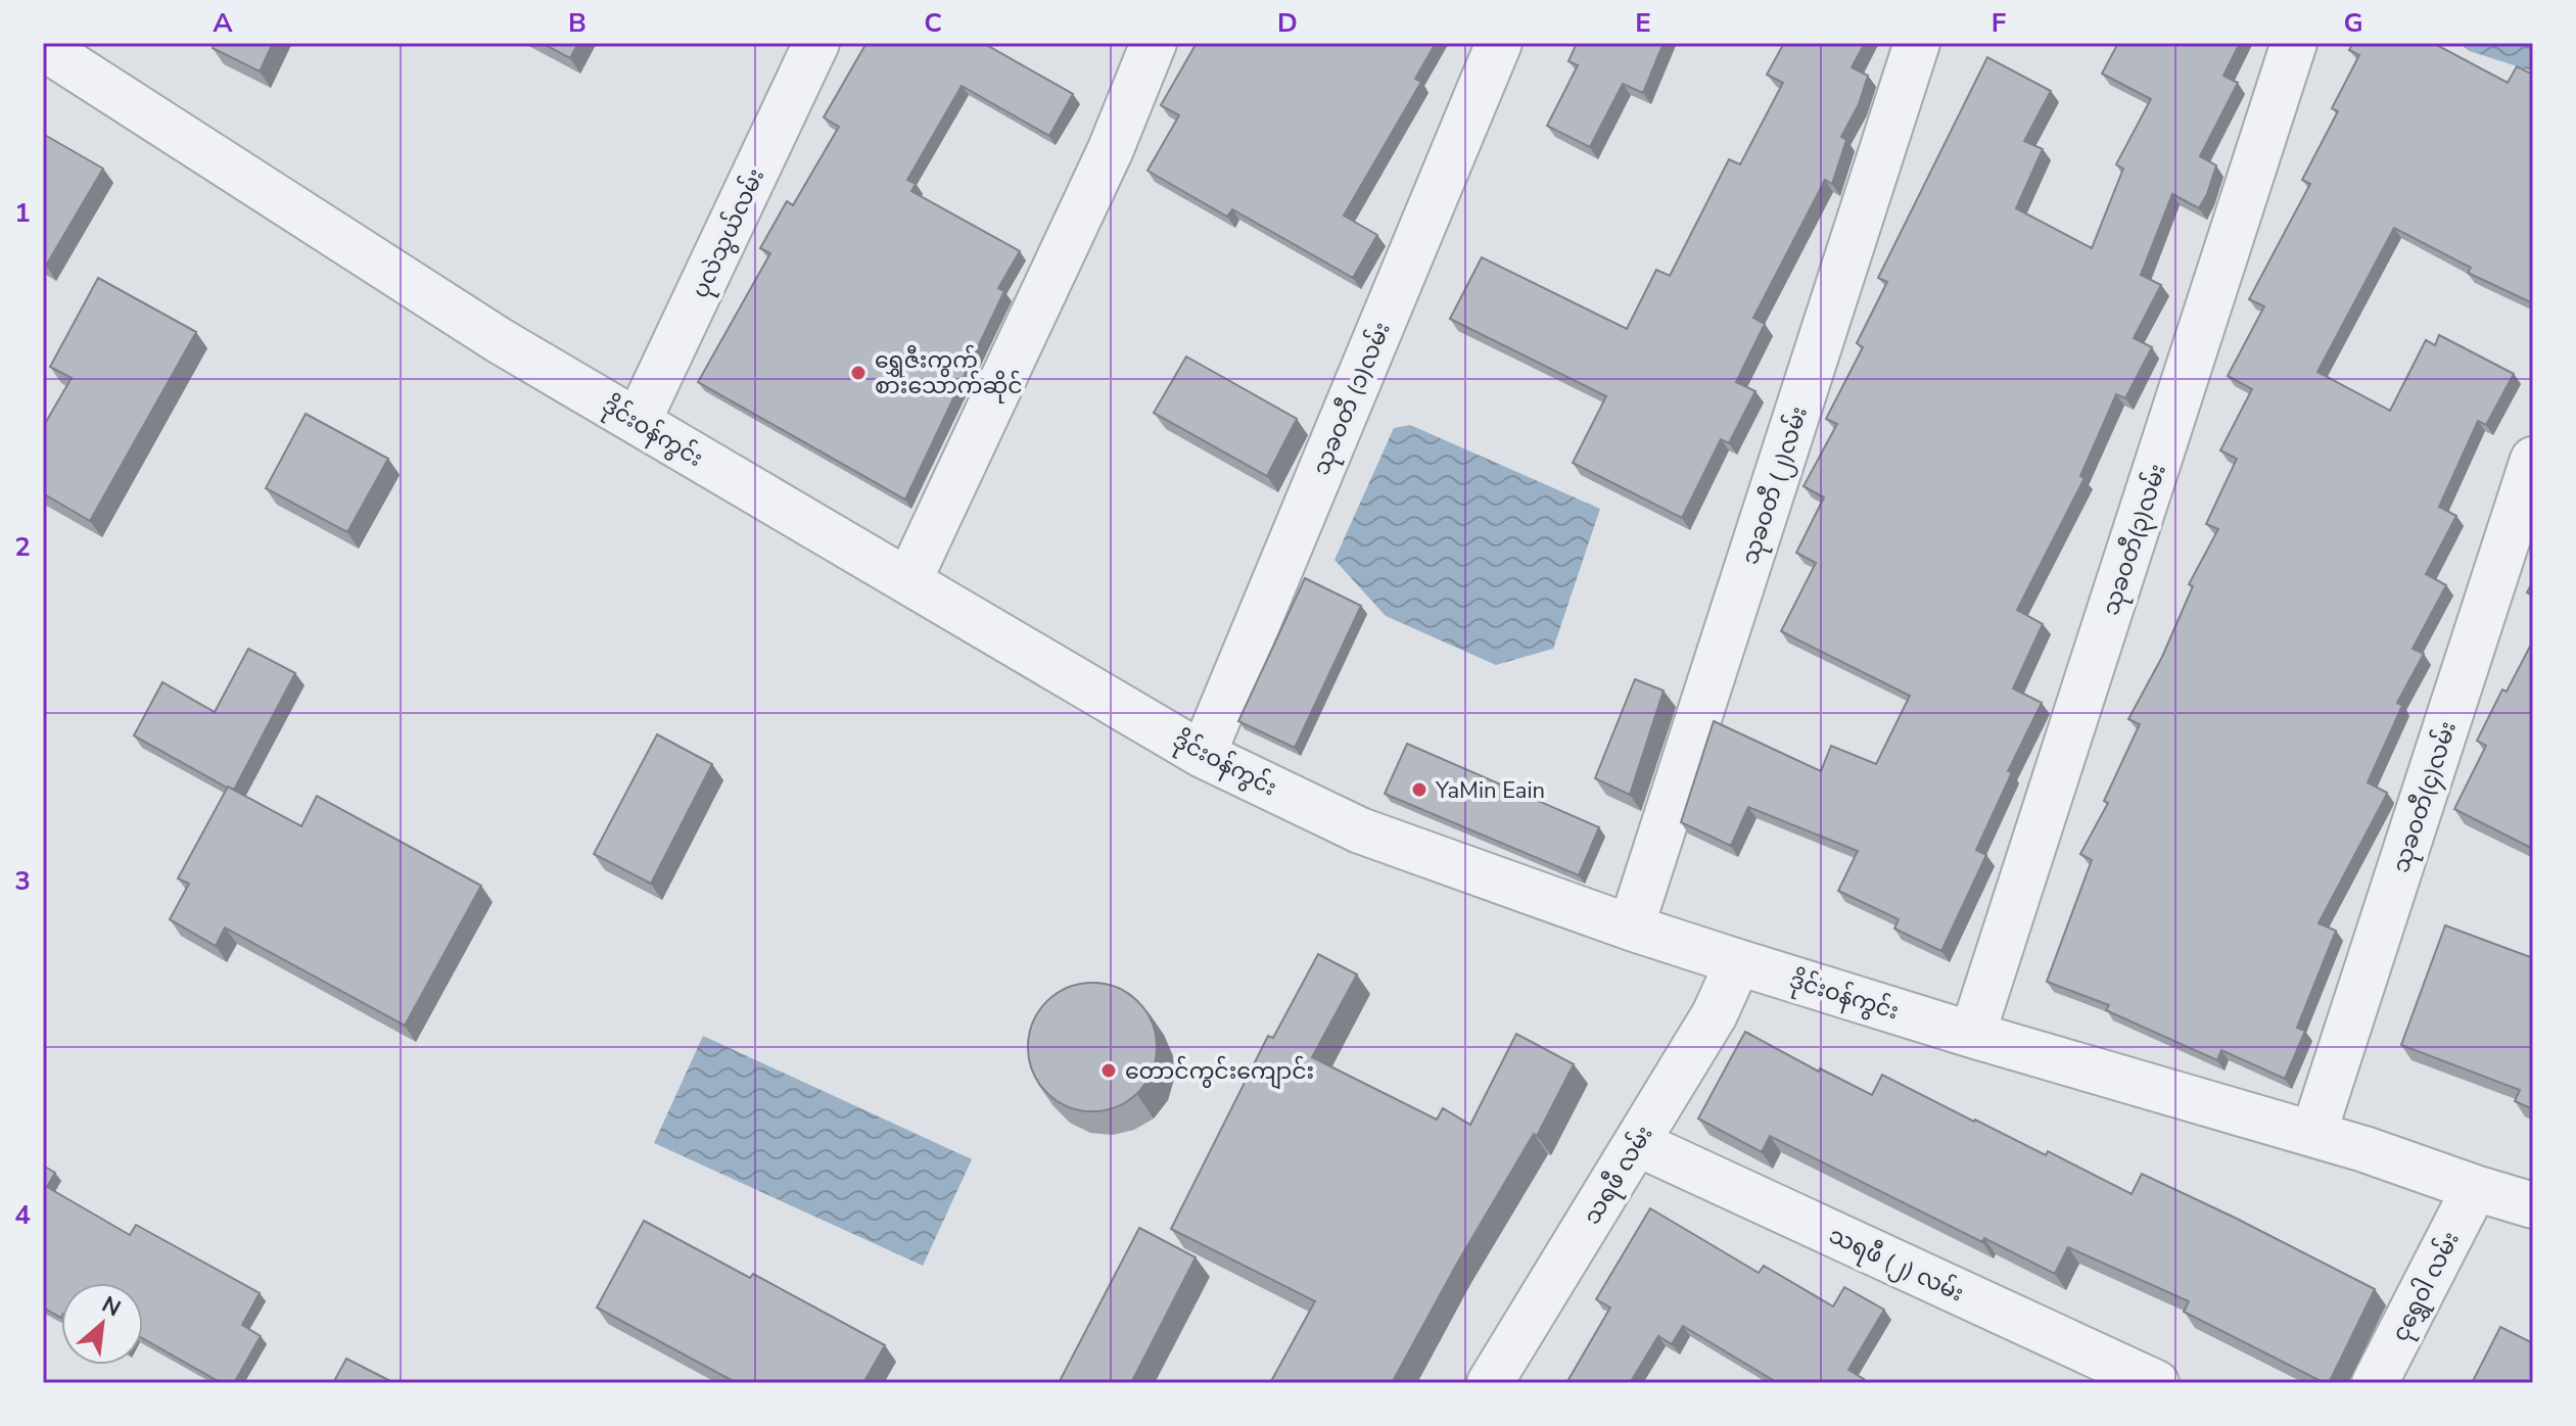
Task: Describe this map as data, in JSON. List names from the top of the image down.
{
  "streets": {
    "street": [
      "ပုလဲသွယ်လမ်း",
      "သုခဝတီ (၁)လမ်း",
      "ဒိုင်းဝန်ကွင်း",
      "သုခဝတီ (၂)လမ်း",
      "သုခဝတီ(၃)လမ်း",
      "သုခဝတီ(၄)လမ်း",
      "သရဖီ လမ်း",
      "သရဖီ (၂) လမ်း",
      "ငုရွှေဝါ လမ်း"
    ]
  },
  "crossings": [
    ["ပုလဲသွယ်လမ်း", "ဒိုင်းဝန်ကွင်း"],
    ["သုခဝတီ (၁)လမ်း", "ဒိုင်းဝန်ကွင်း"],
    ["ဒိုင်းဝန်ကွင်း", "သုခဝတီ (၂)လမ်း"],
    ["ဒိုင်းဝန်ကွင်း", "သုခဝတီ(၃)လမ်း"],
    ["ဒိုင်းဝန်ကွင်း", "သုခဝတီ(၄)လမ်း"],
    ["ဒိုင်းဝန်ကွင်း", "သရဖီ လမ်း"],
    ["ဒိုင်းဝန်ကွင်း", "ငုရွှေဝါ လမ်း"],
    ["သရဖီ လမ်း", "သရဖီ (၂) လမ်း"]
  ],
  "places": ["ရွှေဇီးကွက် စားသောက်ဆိုင်", "YaMin Eain", "တောင်ကွင်းကျောင်း"],
  "north": "top right",
  "grid": {
    "columns": [
      "A",
      "B",
      "C",
      "D",
      "E",
      "F",
      "G"
    ],
    "rows": [
      "1",
      "2",
      "3",
      "4"
    ]
  }
}
